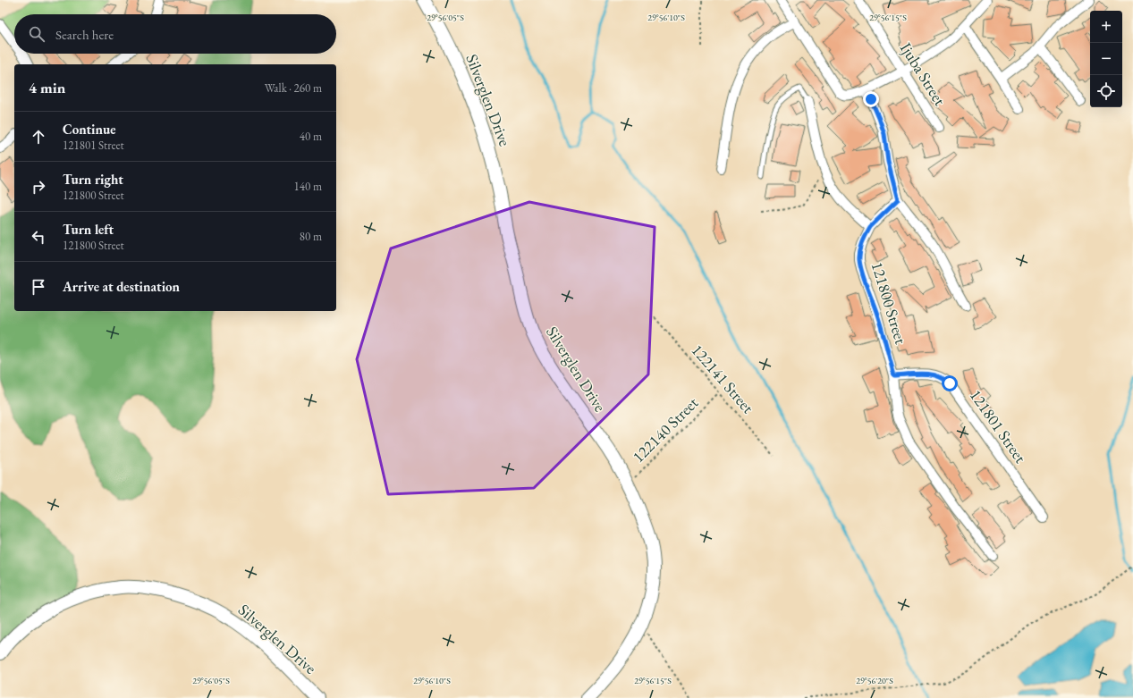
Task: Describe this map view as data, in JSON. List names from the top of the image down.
{
  "streets": {
    "street": [
      "Ijuba Street",
      "Silverglen Drive",
      "121800 Street",
      "121801 Street"
    ],
    "path": ["122141 Street", "122140 Street"]
  },
  "crossings": [
    ["Silverglen Drive", "122140 Street"],
    ["121800 Street", "121801 Street"],
    ["122141 Street", "122140 Street"]
  ],
  "page": {
    "map_buttons": ["+", "−"],
    "search": "Search here",
    "heading": ["4 min", "Walk · 260 m"],
    "list": [
      ["Continue", "121801 Street", "40 m"],
      ["Turn right", "121800 Street", "140 m"],
      ["Turn left", "121800 Street", "80 m"],
      "Arrive at destination"
    ]
  },
  "coordinates": [
    "29°56'05\"S",
    "29°56'10\"S",
    "29°56'15\"S",
    "29°56'20\"S"
  ]
}
